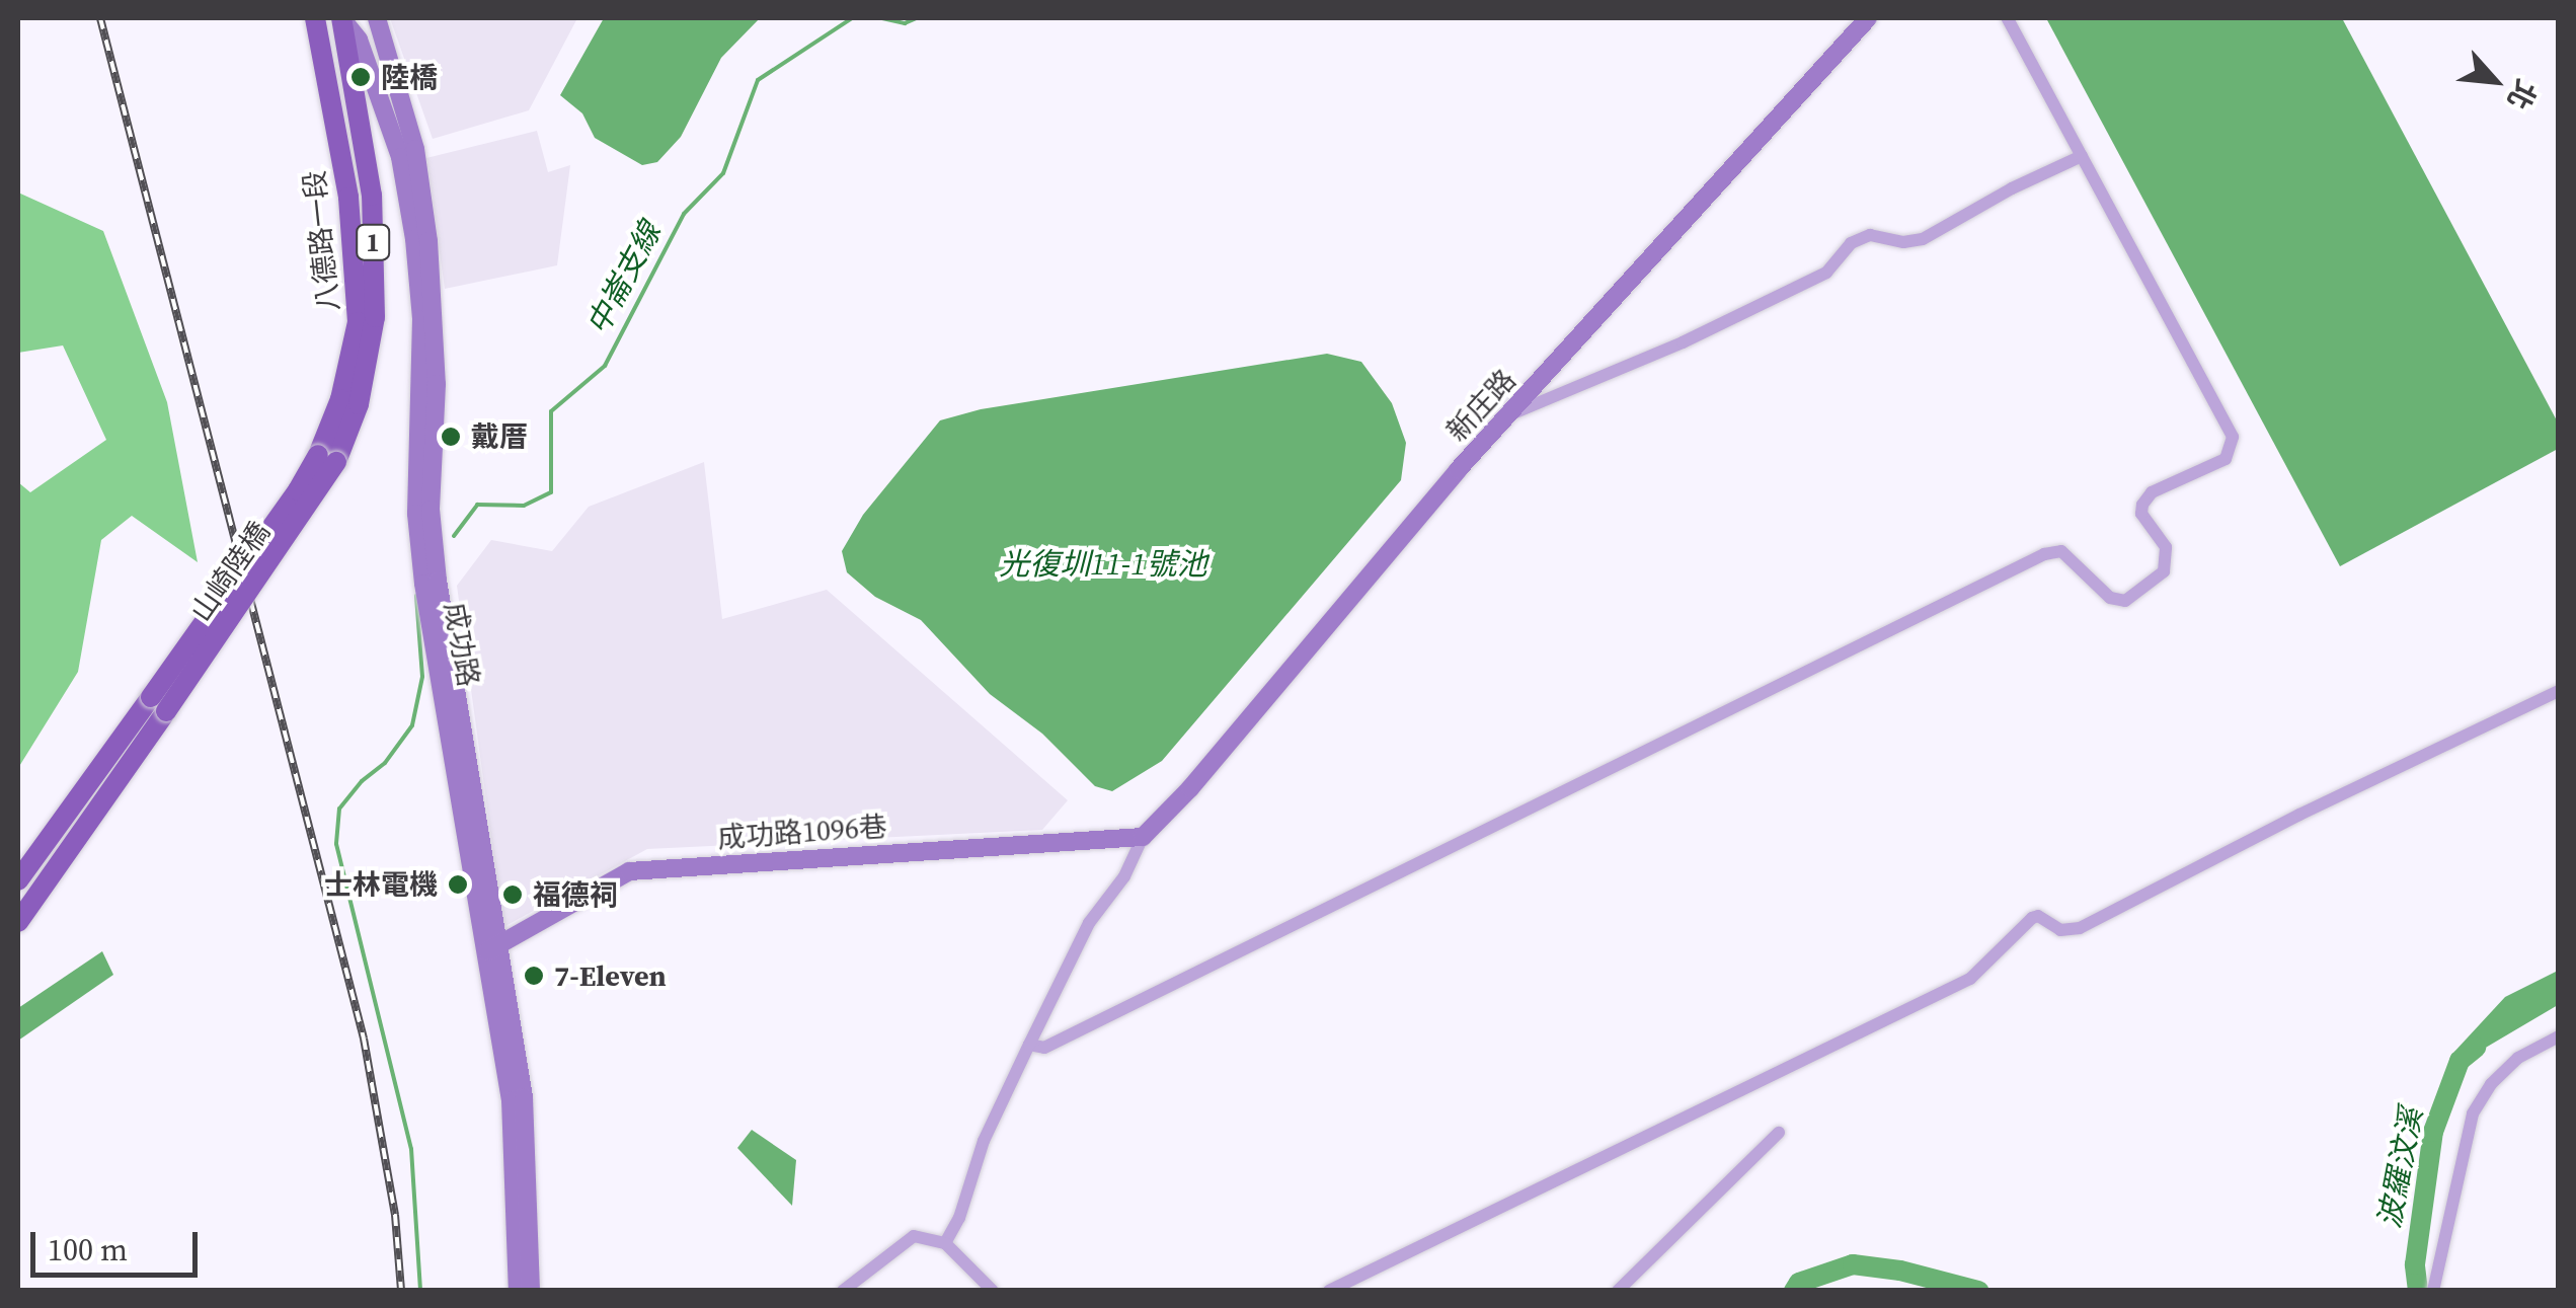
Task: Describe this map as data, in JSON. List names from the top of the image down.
{
  "streets": {
    "main road": ["八德路一段", "1", "山崎陸橋"],
    "street": ["新庄路", "成功路", "成功路1096巷"]
  },
  "crossings": [
    ["八德路一段", "山崎陸橋"],
    ["八德路一段", "成功路"],
    ["1", "山崎陸橋"],
    ["新庄路", "成功路1096巷"],
    ["成功路", "成功路1096巷"]
  ],
  "water": ["中崙支線", "光復圳11-1號池", "波羅汶溪"],
  "places": [
    "陸橋",
    "戴厝",
    "士林電機",
    "福德祠",
    "7-Eleven"
  ],
  "scale_bar": "100 m",
  "north": "bottom right"
}
